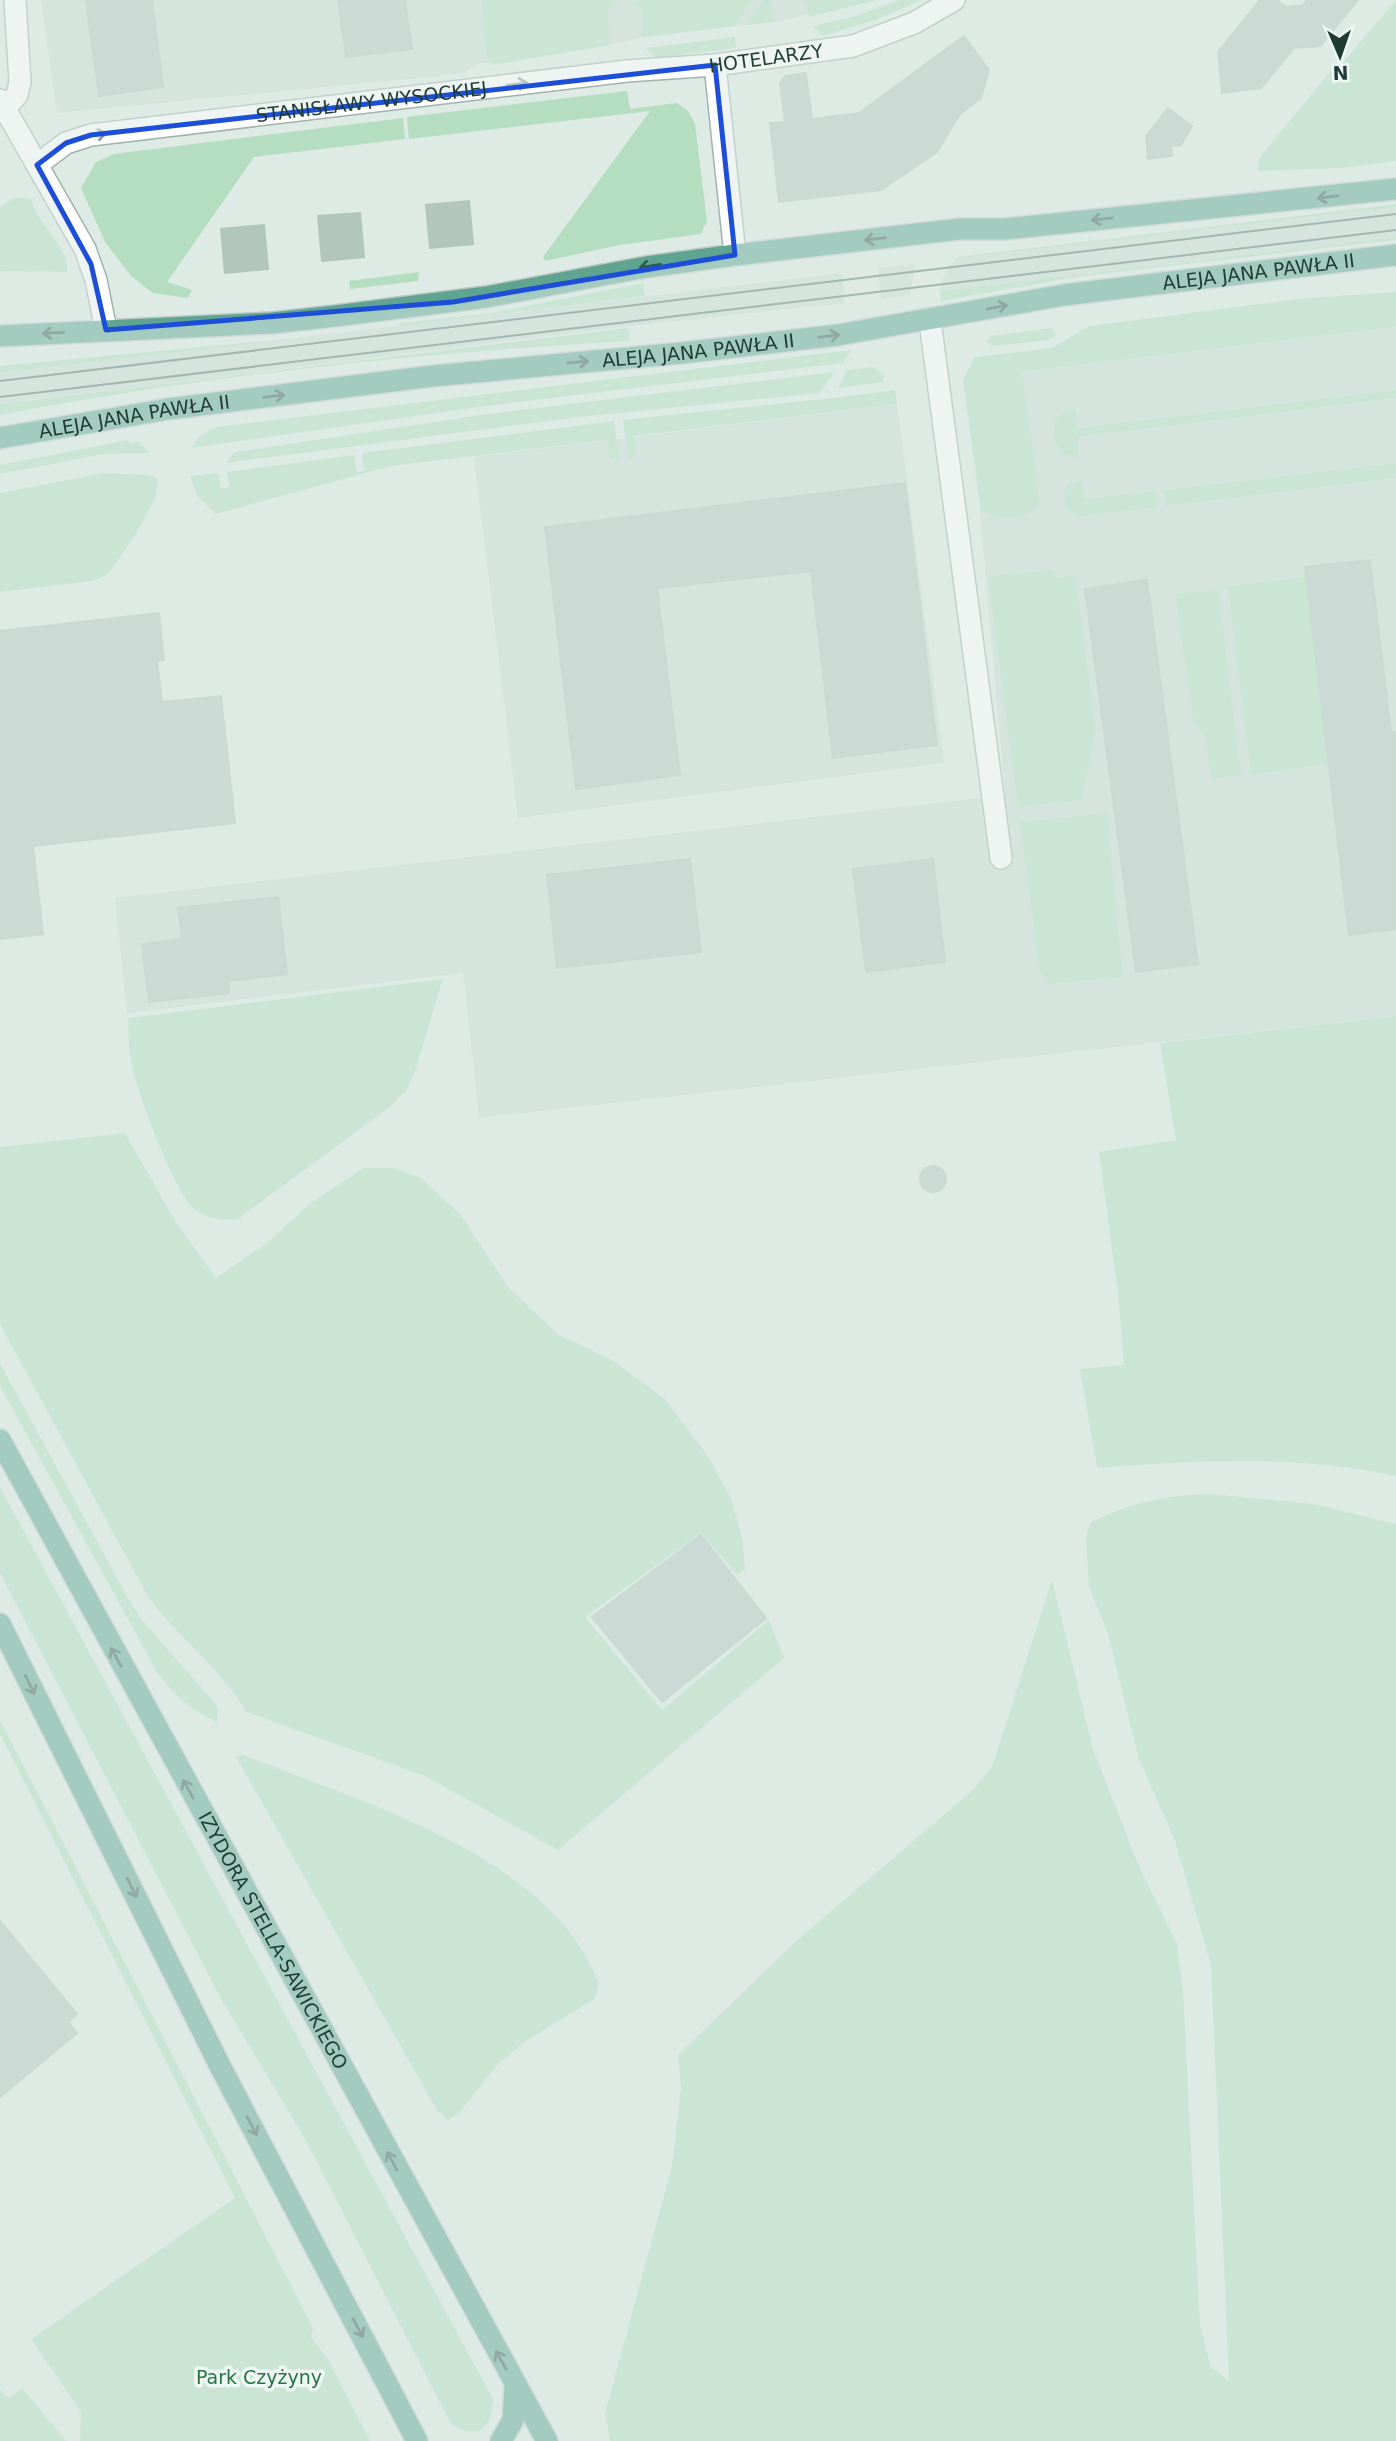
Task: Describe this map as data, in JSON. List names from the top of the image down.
{
  "streets": {
    "main road": ["ALEJA JANA PAWŁA II", "IZYDORA STELLA-SAWICKIEGO"],
    "street": ["HOTELARZY", "STANISŁAWY WYSOCKIEJ"]
  },
  "crossings": [
    ["HOTELARZY", "STANISŁAWY WYSOCKIEJ"]
  ],
  "one_way": ["STANISŁAWY WYSOCKIEJ"],
  "parks": ["Park Czyżyny"],
  "north": "bottom"
}
